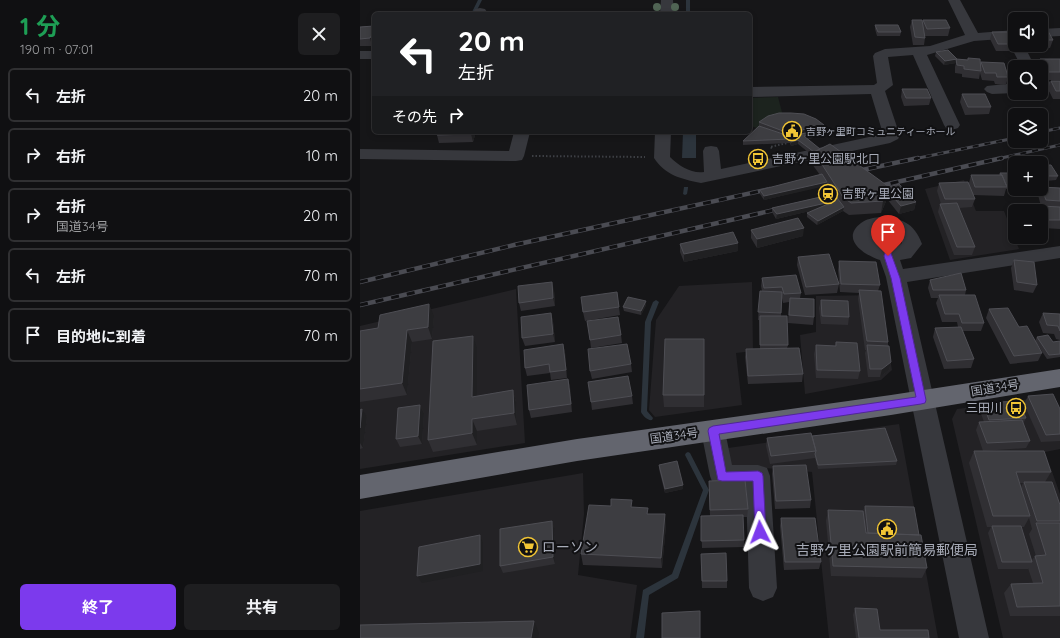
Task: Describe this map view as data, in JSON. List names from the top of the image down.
{
  "streets": {
    "highway": ["国道34号"]
  },
  "places": {
    "public building": ["吉野ヶ里町コミュニティーホール", "吉野ケ里公園駅前簡易郵便局"],
    "bus stop": ["吉野ヶ里公園駅北口", "三田川"],
    "station": ["吉野ヶ里公園"],
    "supermarket": ["ローソン"]
  },
  "page": {
    "heading": ["1 分", "190 m · 07:01"],
    "map_buttons": ["+", "−"],
    "turn": ["20 m", "左折"],
    "list": [
      {
        "name": "左折",
        "value": "20 m"
      },
      {
        "name": "右折",
        "value": "10 m"
      },
      {
        "name": "右折",
        "note": "国道34号",
        "value": "20 m"
      },
      {
        "name": "左折",
        "value": "70 m"
      },
      {
        "name": "目的地に到着",
        "value": "70 m"
      }
    ],
    "then": "その先",
    "buttons": ["終了", "共有"]
  }
}
